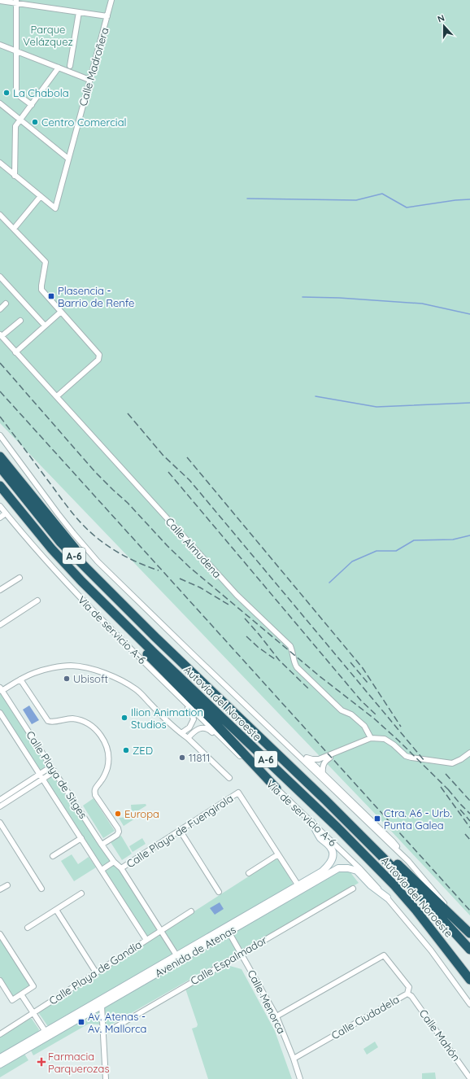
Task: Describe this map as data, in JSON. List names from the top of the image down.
{
  "streets": {
    "highway": ["A-6", "Autovía del Noroeste"],
    "main road": ["Avenida de Atenas"],
    "street": [
      "Calle Madroñera",
      "Calle Almudena",
      "Vía de servicio A-6",
      "Calle Playa de Sitges",
      "Calle Playa de Fuengirola",
      "Calle Espalmador",
      "Calle Playa de Gandía",
      "Calle Menorca",
      "Calle Ciudadela",
      "Calle Mahón"
    ]
  },
  "crossings": [
    ["Vía de servicio A-6", "Avenida de Atenas"],
    ["Calle Playa de Sitges", "Calle Playa de Fuengirola"],
    ["Calle Playa de Sitges", "Avenida de Atenas"],
    ["Calle Playa de Sitges", "Calle Playa de Gandía"],
    ["Avenida de Atenas", "Calle Menorca"],
    ["Calle Espalmador", "Calle Menorca"],
    ["Calle Menorca", "Calle Ciudadela"],
    ["Calle Ciudadela", "Calle Mahón"]
  ],
  "parks": ["Parque Velázquez"],
  "places": {
    "other": [
      "La Chabola",
      "Centro Comercial",
      "Ubisoft",
      "Ilion Animation Studios",
      "ZED",
      "11811",
      "Europa"
    ],
    "transit": ["Plasencia - Barrio de Renfe", "Ctra. A6 - Urb. Punta Galea", "Av. Atenas - Av. Mallorca"],
    "health": ["Farmacia Parquerozas"]
  },
  "north": "top"
}
